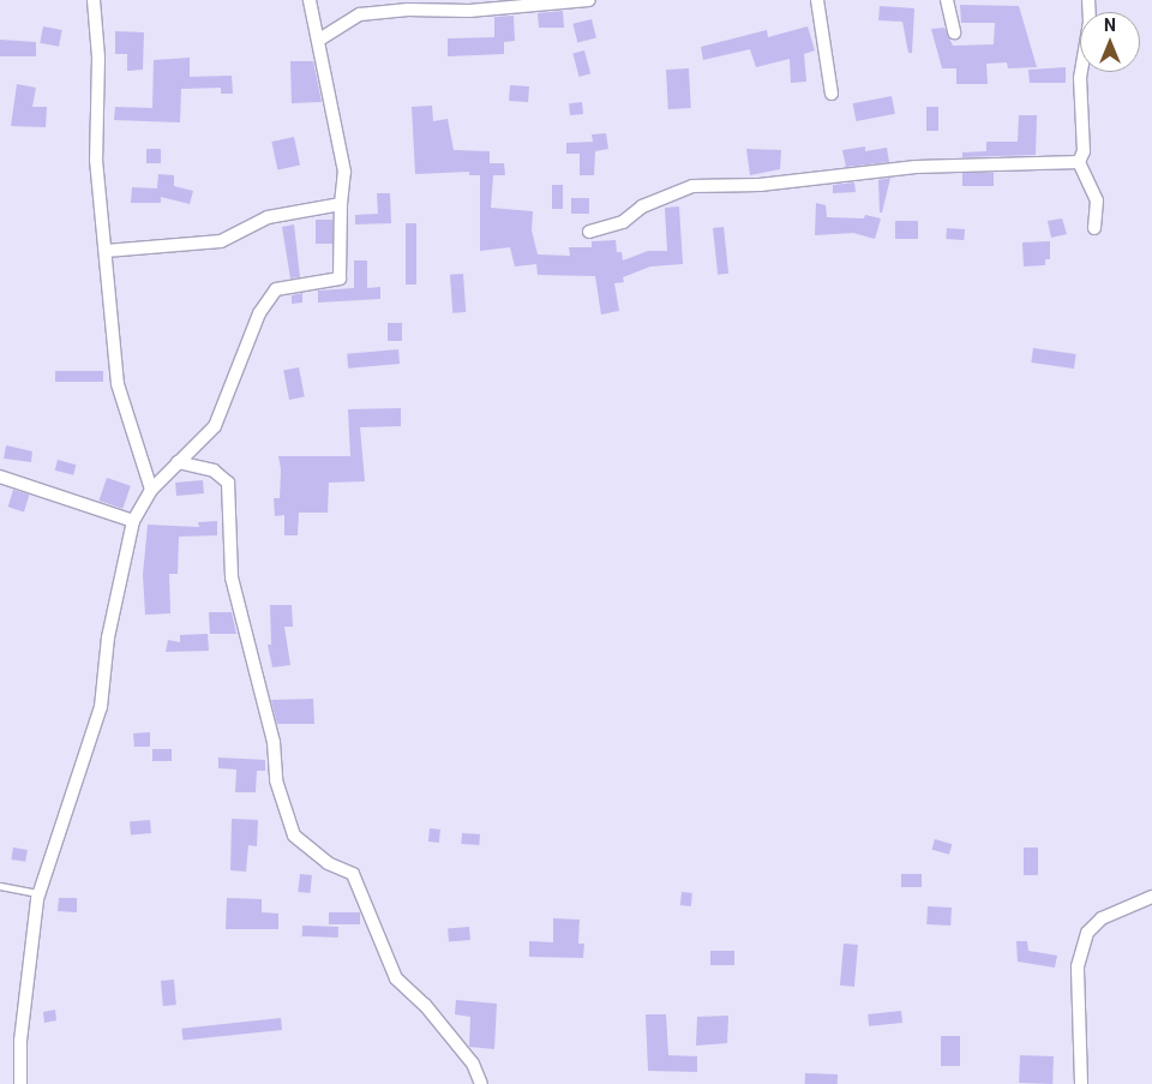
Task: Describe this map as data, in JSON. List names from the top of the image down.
{
  "north": "top"
}
